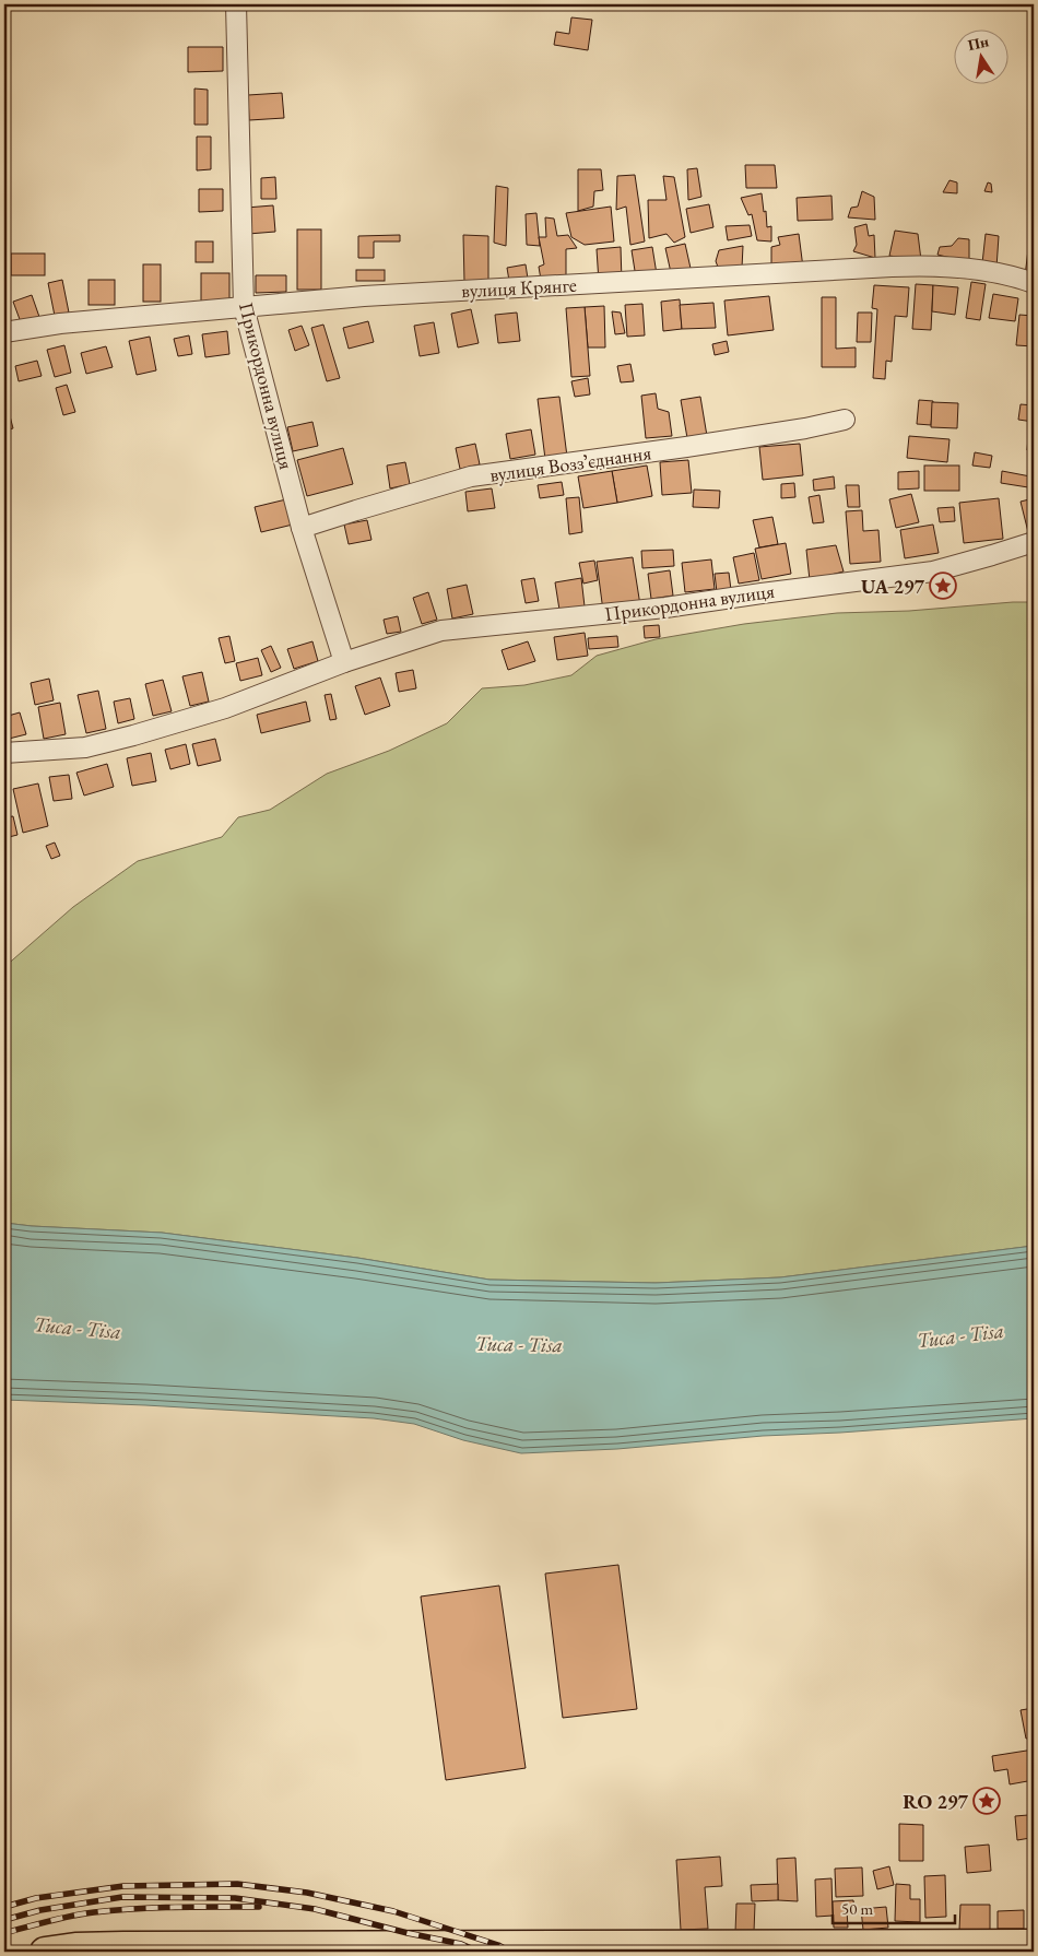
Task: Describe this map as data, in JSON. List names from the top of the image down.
{
  "streets": {
    "street": ["вулиця Крянге", "Прикордонна вулиця", "вулиця Воззʼєднання"]
  },
  "crossings": [
    ["вулиця Крянге", "Прикордонна вулиця"],
    ["Прикордонна вулиця", "вулиця Воззʼєднання"]
  ],
  "water": ["Тиса - Tisa"],
  "places": {
    "place": ["UA 297", "RO 297"]
  },
  "scale_bar": "50 m",
  "north": "top"
}
